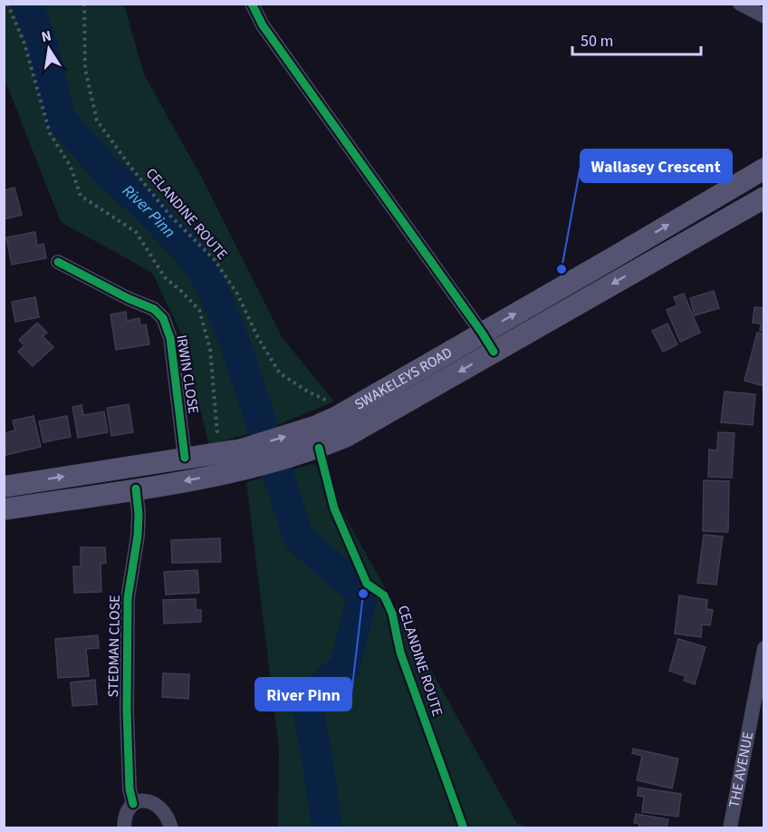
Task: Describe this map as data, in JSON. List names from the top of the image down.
{
  "streets": {
    "main road": ["SWAKELEYS ROAD"],
    "street": ["IRWIN CLOSE", "STEDMAN CLOSE", "THE AVENUE"],
    "cycle path": ["CELANDINE ROUTE"]
  },
  "crossings": [
    ["CELANDINE ROUTE", "SWAKELEYS ROAD"],
    ["IRWIN CLOSE", "SWAKELEYS ROAD"],
    ["SWAKELEYS ROAD", "STEDMAN CLOSE"]
  ],
  "water": ["River Pinn"],
  "places": ["Wallasey Crescent", "River Pinn"],
  "scale_bar": "50 m",
  "north": "top"
}
